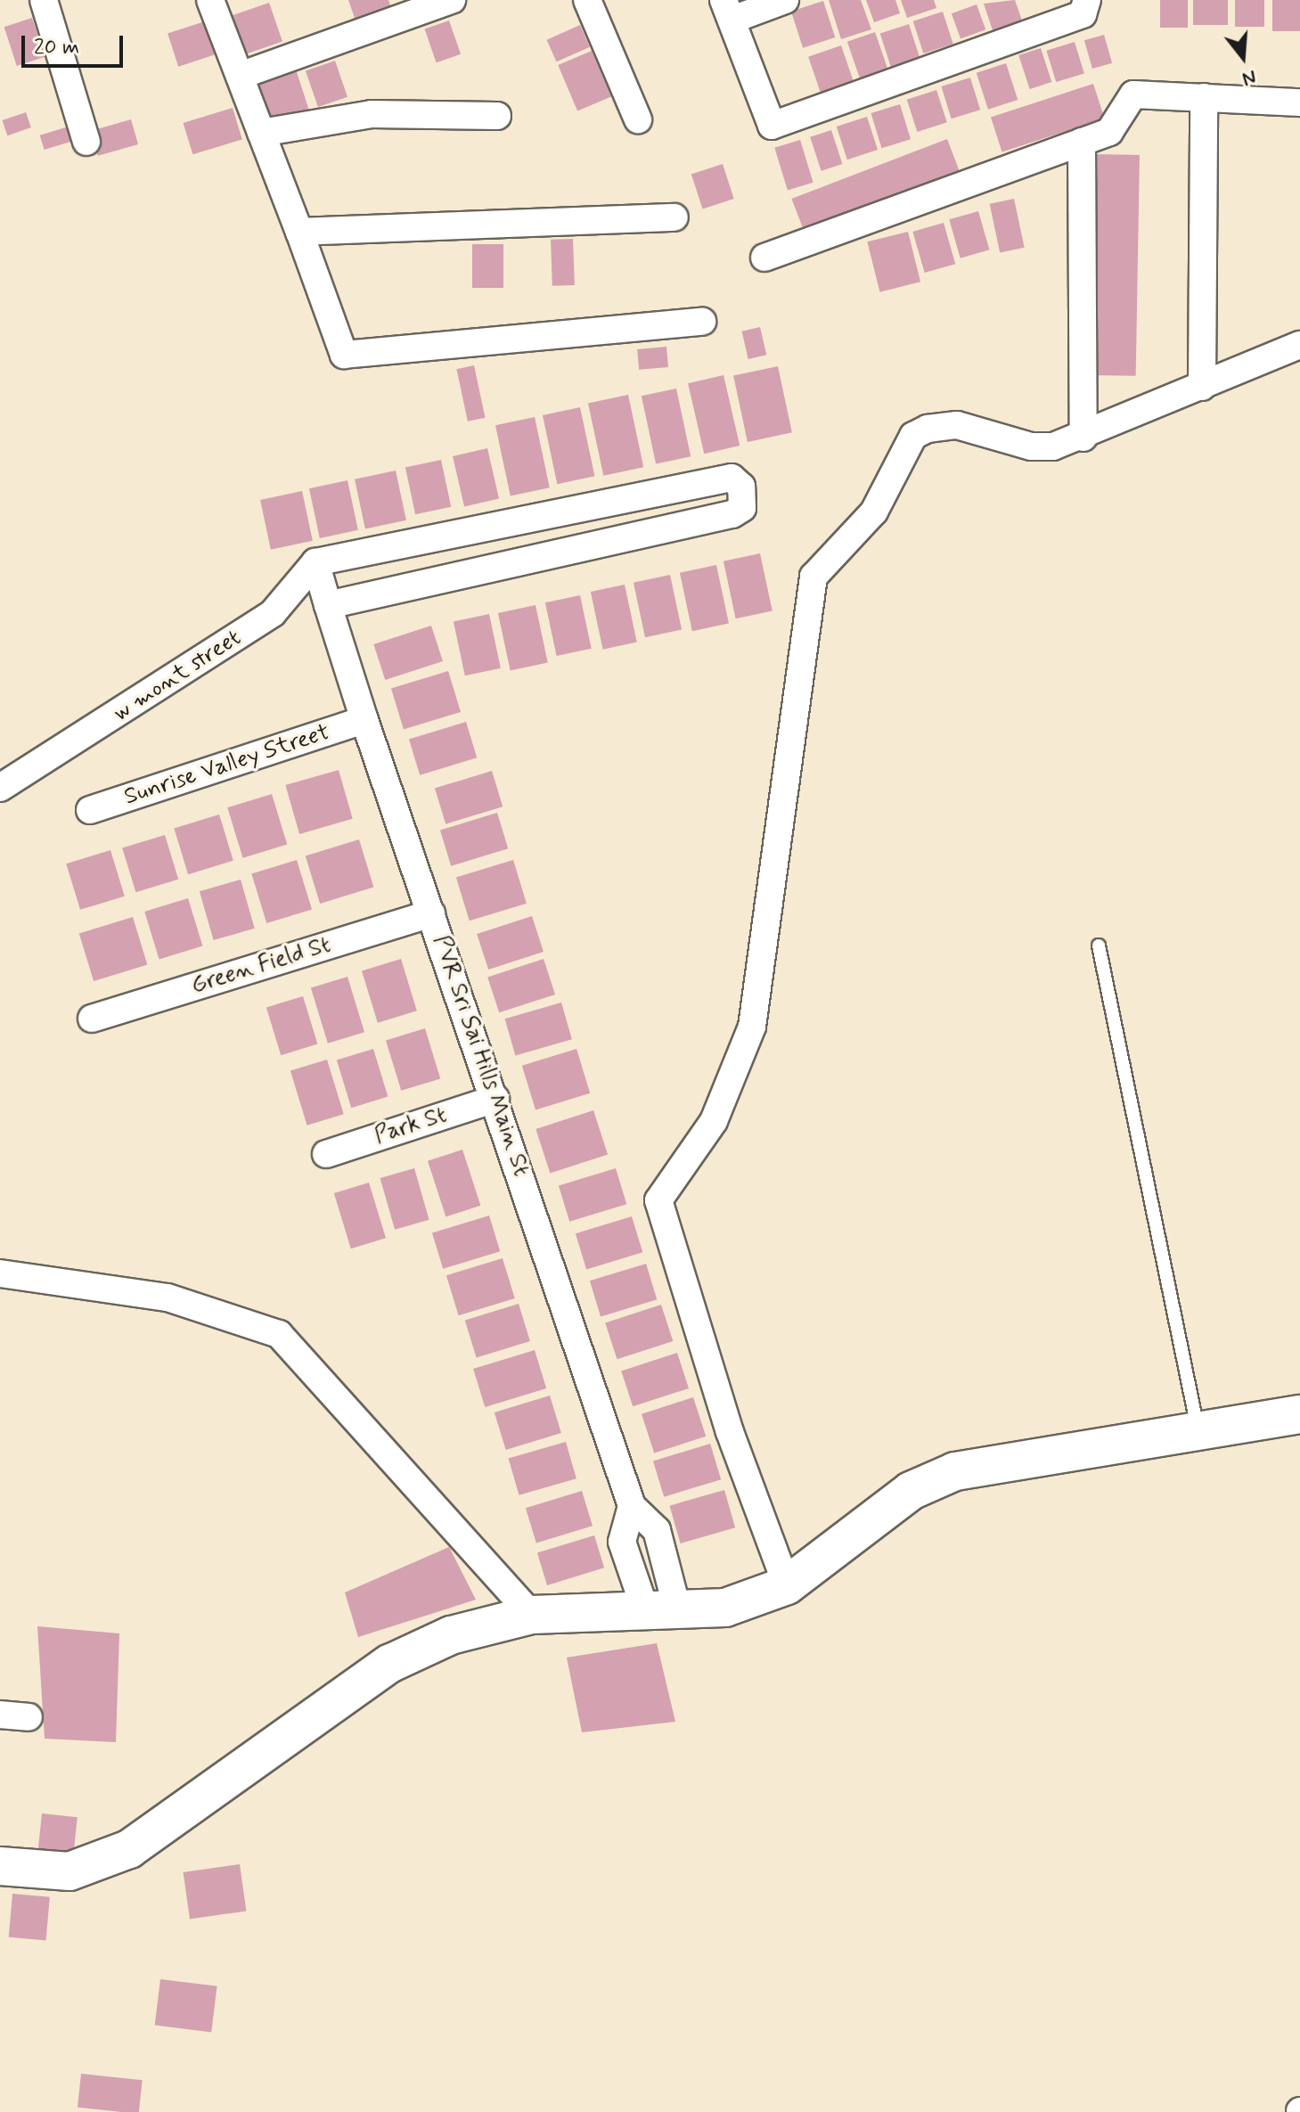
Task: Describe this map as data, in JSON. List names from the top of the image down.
{
  "streets": {
    "street": [
      "w mont street",
      "Sunrise Valley Street",
      "Green Field St",
      "PVR Sri Sai Hills Main St",
      "Park St"
    ]
  },
  "crossings": [
    ["w mont street", "PVR Sri Sai Hills Main St"],
    ["Sunrise Valley Street", "PVR Sri Sai Hills Main St"],
    ["Green Field St", "PVR Sri Sai Hills Main St"],
    ["PVR Sri Sai Hills Main St", "Park St"]
  ],
  "scale_bar": "20 m",
  "north": "bottom"
}
